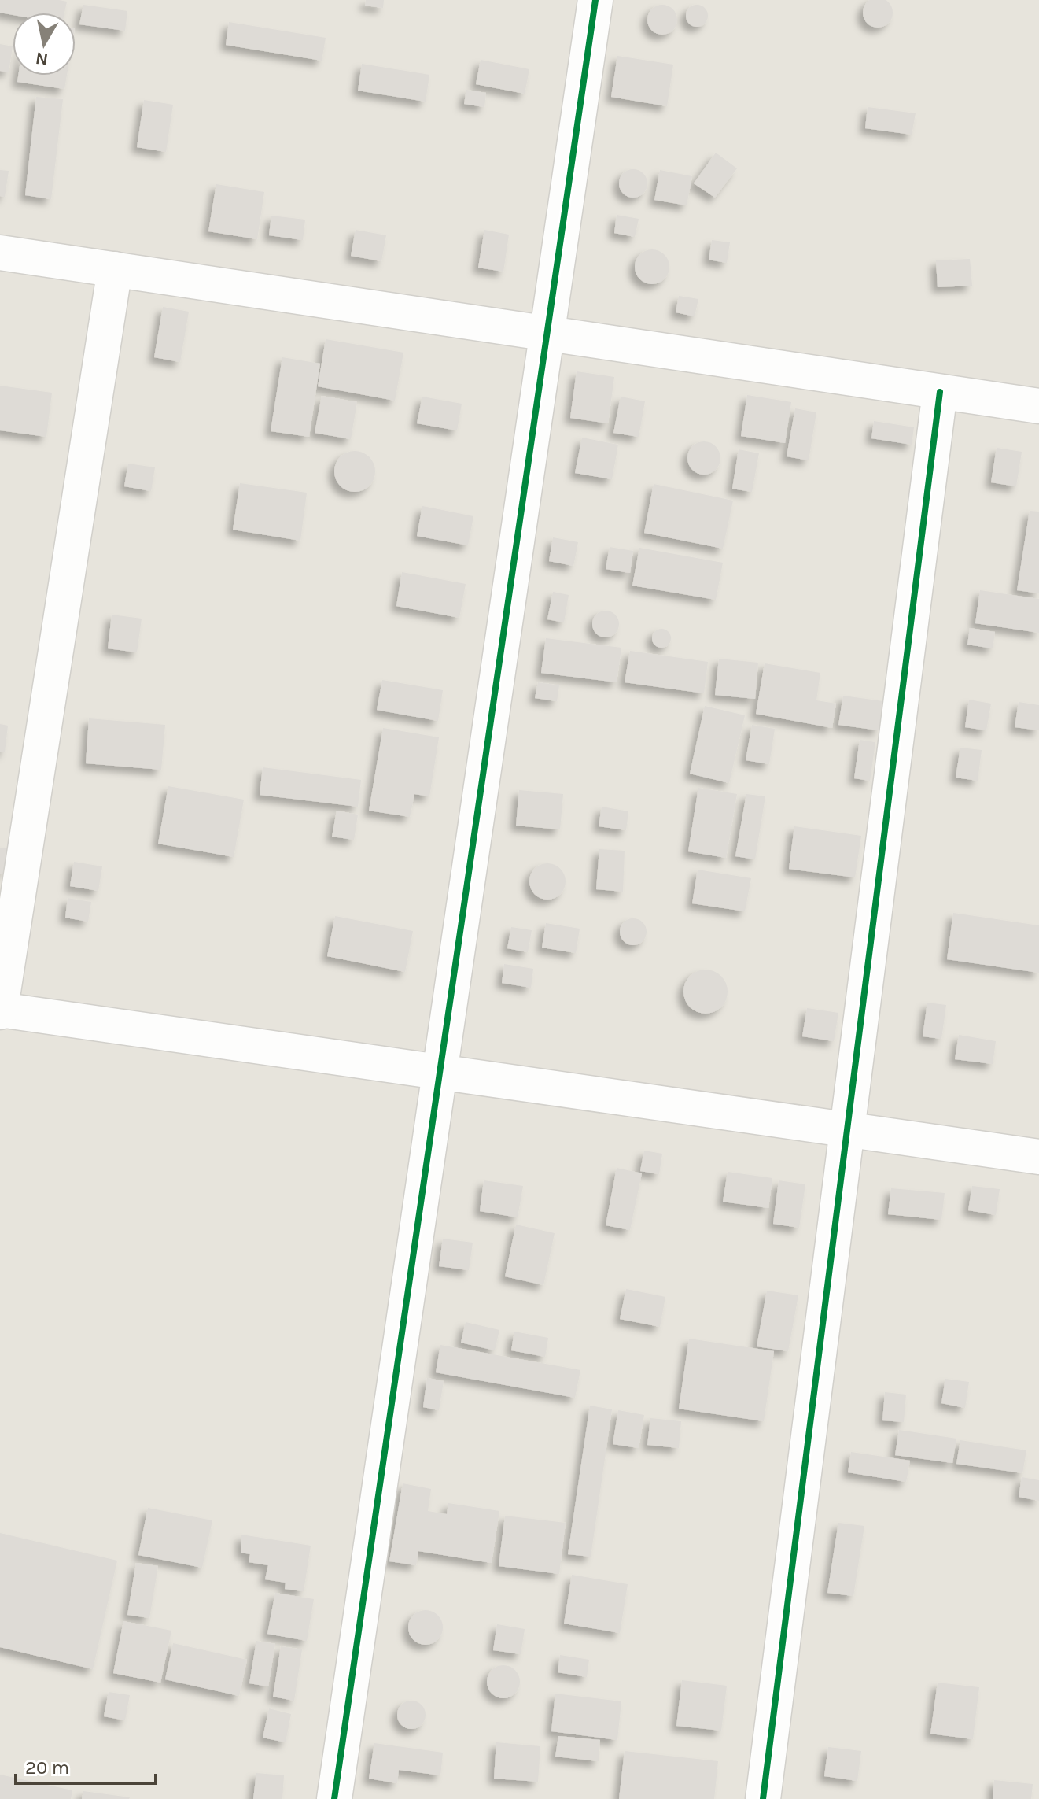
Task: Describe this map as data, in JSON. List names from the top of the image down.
{
  "scale_bar": "20 m",
  "north": "bottom"
}
